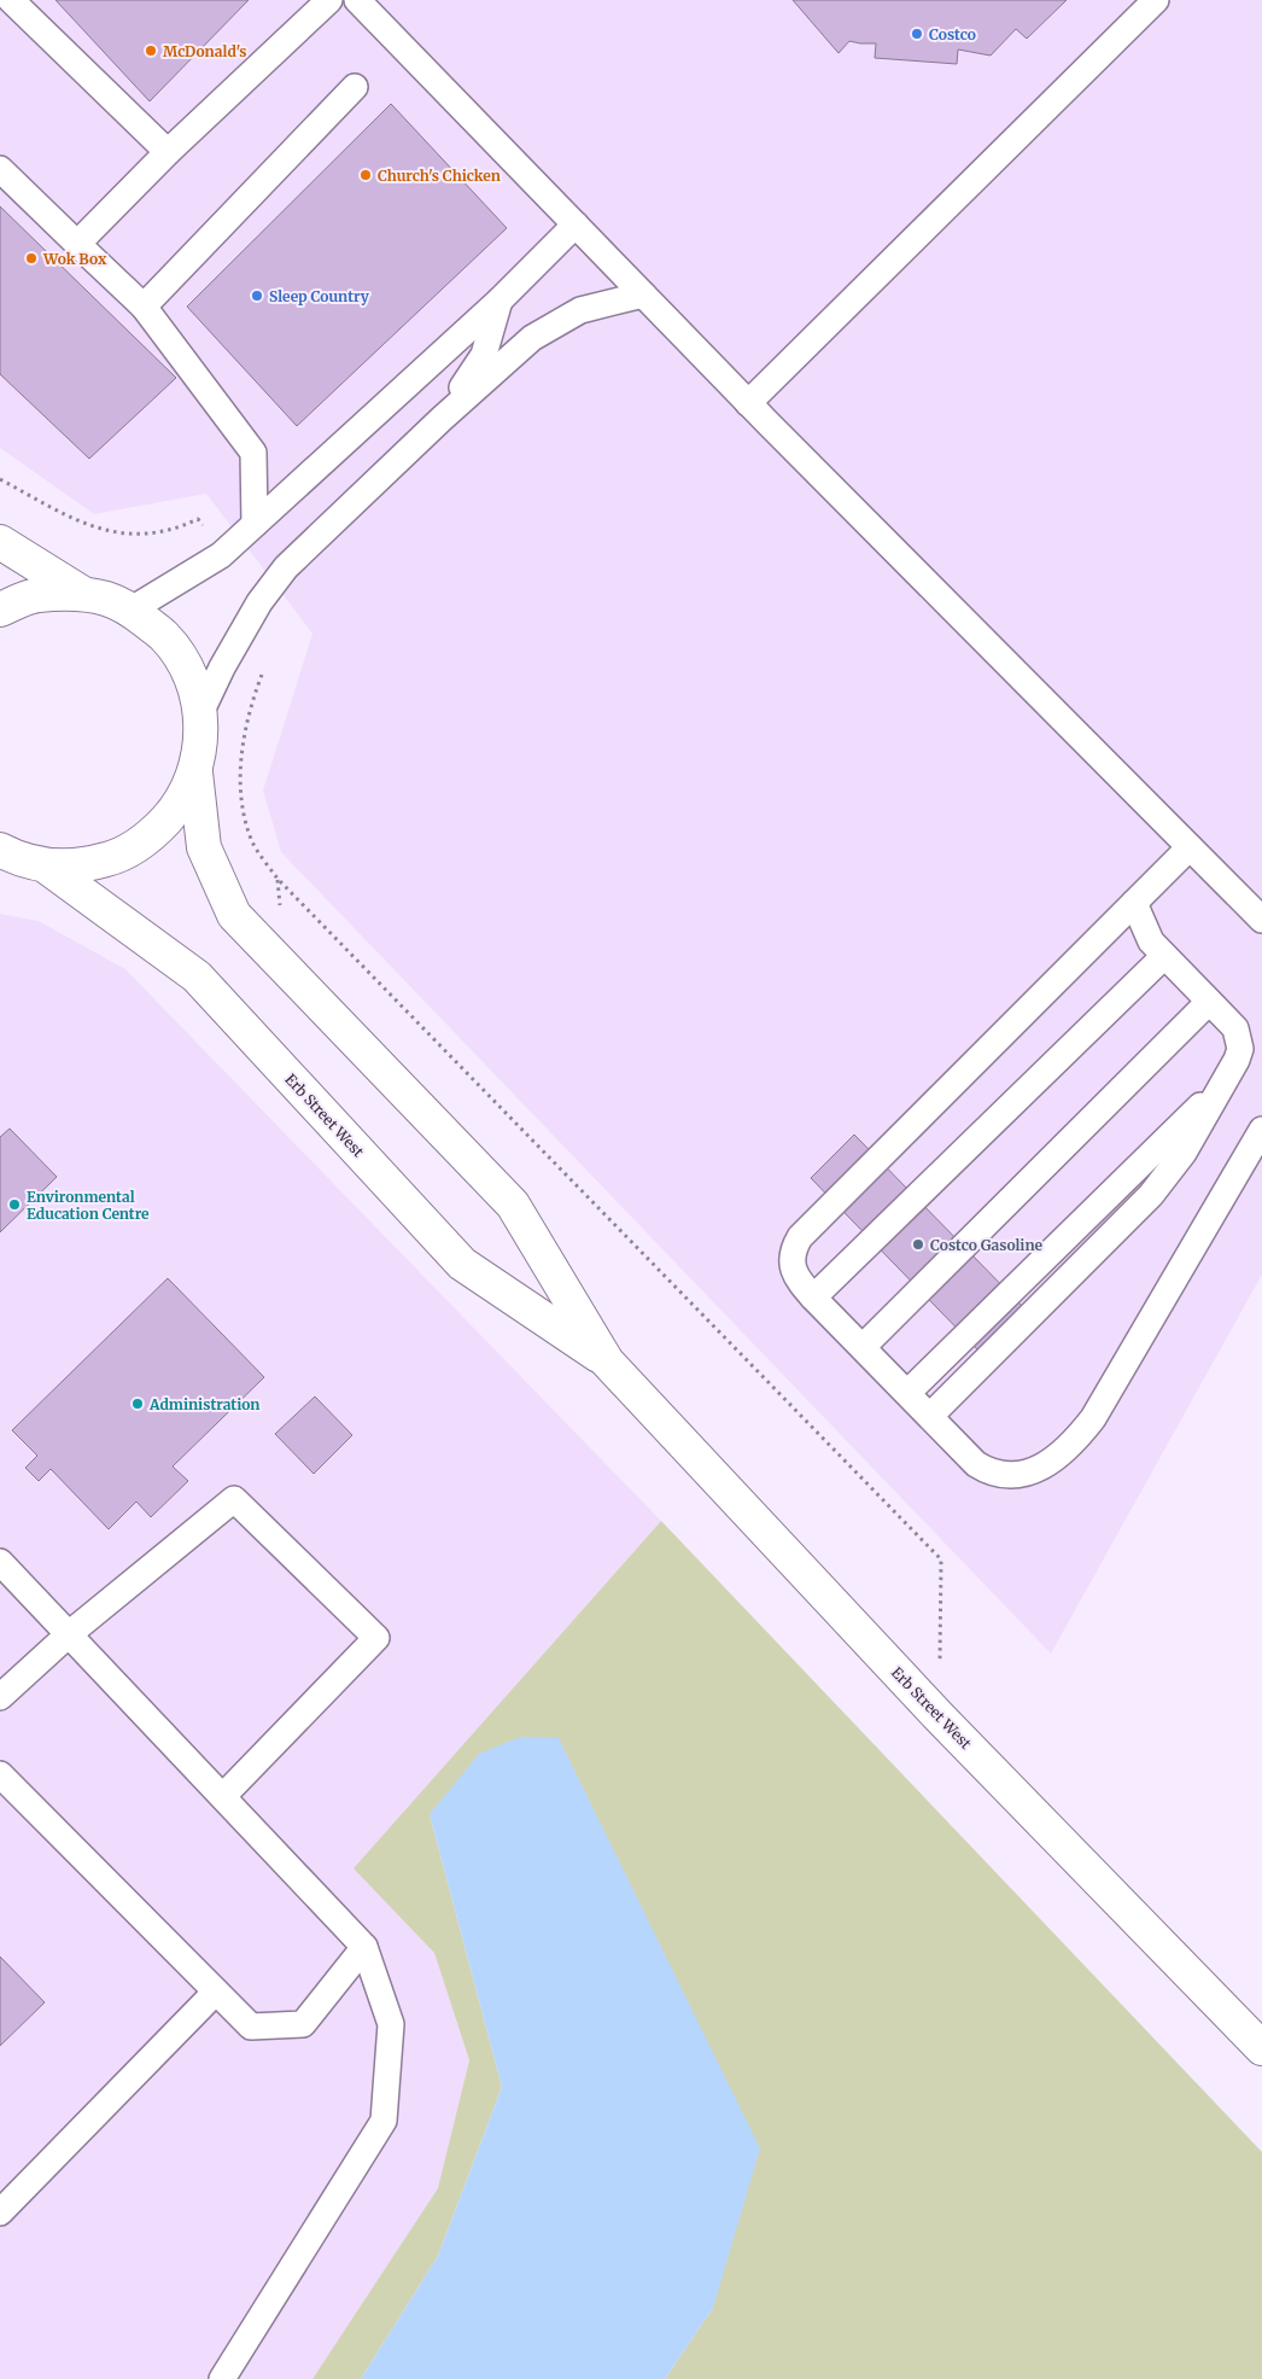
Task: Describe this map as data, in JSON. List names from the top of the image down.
{
  "streets": {
    "main road": ["Erb Street West"]
  },
  "places": [
    "Costco",
    "McDonald's",
    "Church's Chicken",
    "Wok Box",
    "Sleep Country",
    "Environmental Education Centre",
    "Costco Gasoline",
    "Administration"
  ]
}
